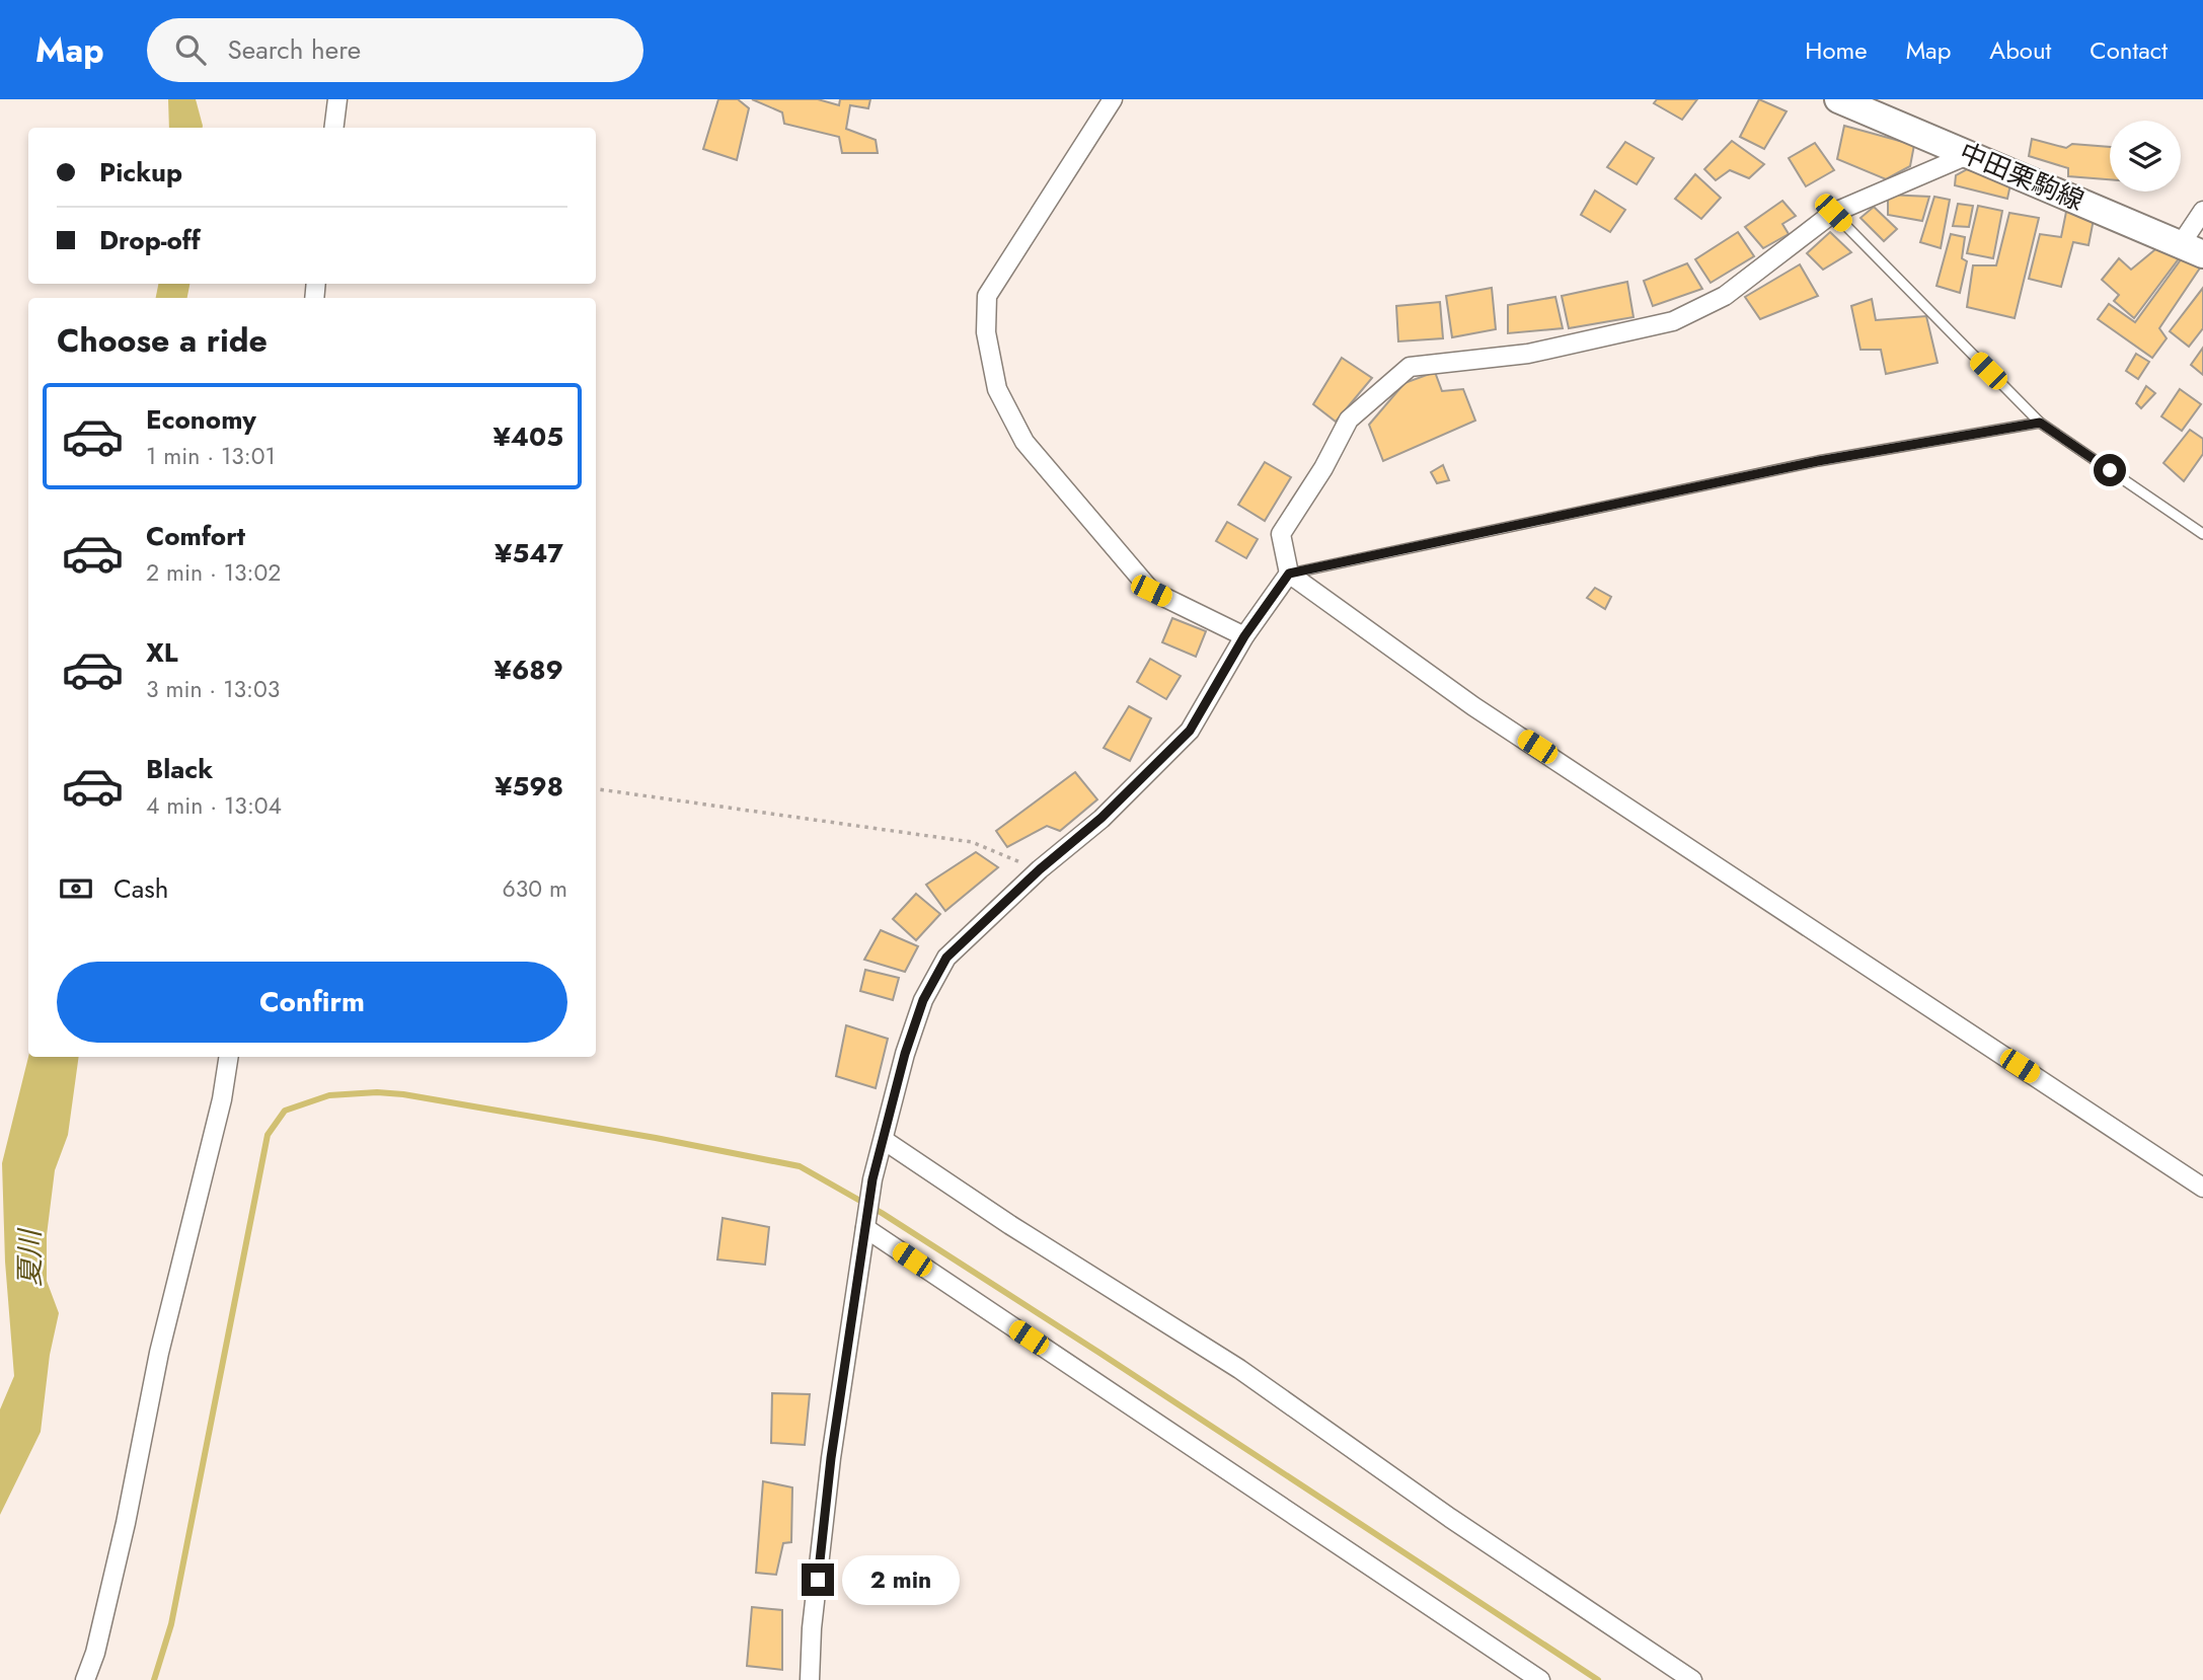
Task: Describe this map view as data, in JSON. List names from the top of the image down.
{
  "streets": {
    "main road": ["中田栗駒線"]
  },
  "water": ["夏川"],
  "page": {
    "header": "Map",
    "search": "Search here",
    "nav": [
      "Home",
      "Map",
      "About",
      "Contact"
    ],
    "banner": ["Pickup", "Drop-off"],
    "heading": "Choose a ride",
    "list": [
      {
        "name": "Economy",
        "note": "1 min · 13:01",
        "value": "¥405"
      },
      {
        "name": "Comfort",
        "note": "2 min · 13:02",
        "value": "¥547"
      },
      {
        "name": "XL",
        "note": "3 min · 13:03",
        "value": "¥689"
      },
      {
        "name": "Black",
        "note": "4 min · 13:04",
        "value": "¥598"
      }
    ],
    "pay": ["Cash", "630 m"],
    "buttons": "Confirm",
    "bubble": "2 min"
  }
}
